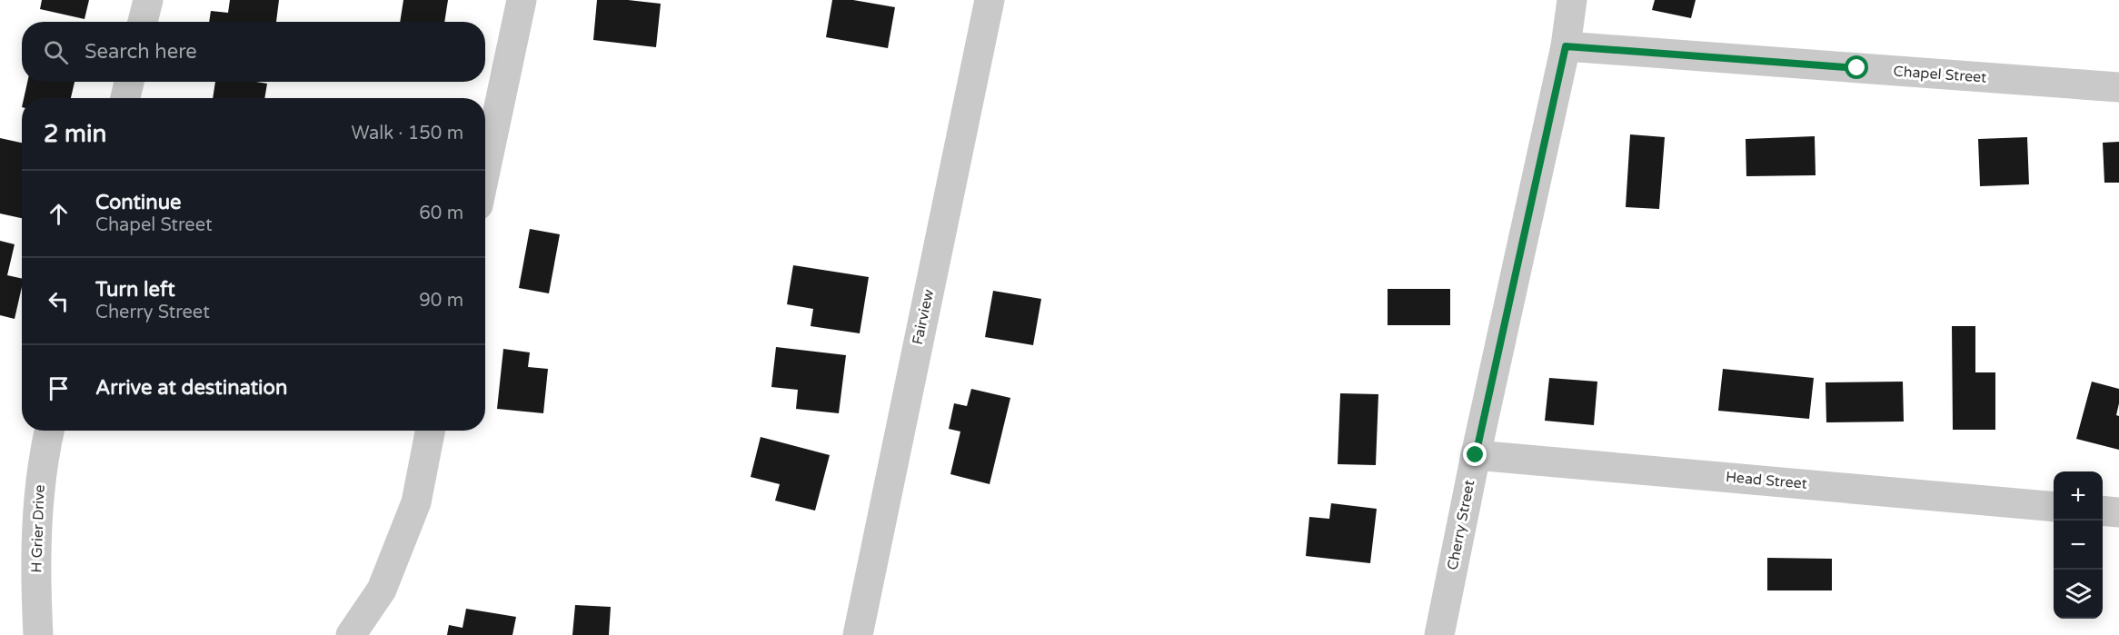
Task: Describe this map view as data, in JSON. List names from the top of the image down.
{
  "streets": {
    "street": [
      "Chapel Street",
      "Fairview",
      "Head Street",
      "Cherry Street",
      "H Grier Drive"
    ]
  },
  "crossings": [
    ["Chapel Street", "Cherry Street"],
    ["Head Street", "Cherry Street"]
  ],
  "page": {
    "search": "Search here",
    "heading": ["2 min", "Walk · 150 m"],
    "list": [
      ["Continue", "Chapel Street", "60 m"],
      ["Turn left", "Cherry Street", "90 m"],
      "Arrive at destination"
    ],
    "map_buttons": ["+", "−"]
  }
}
